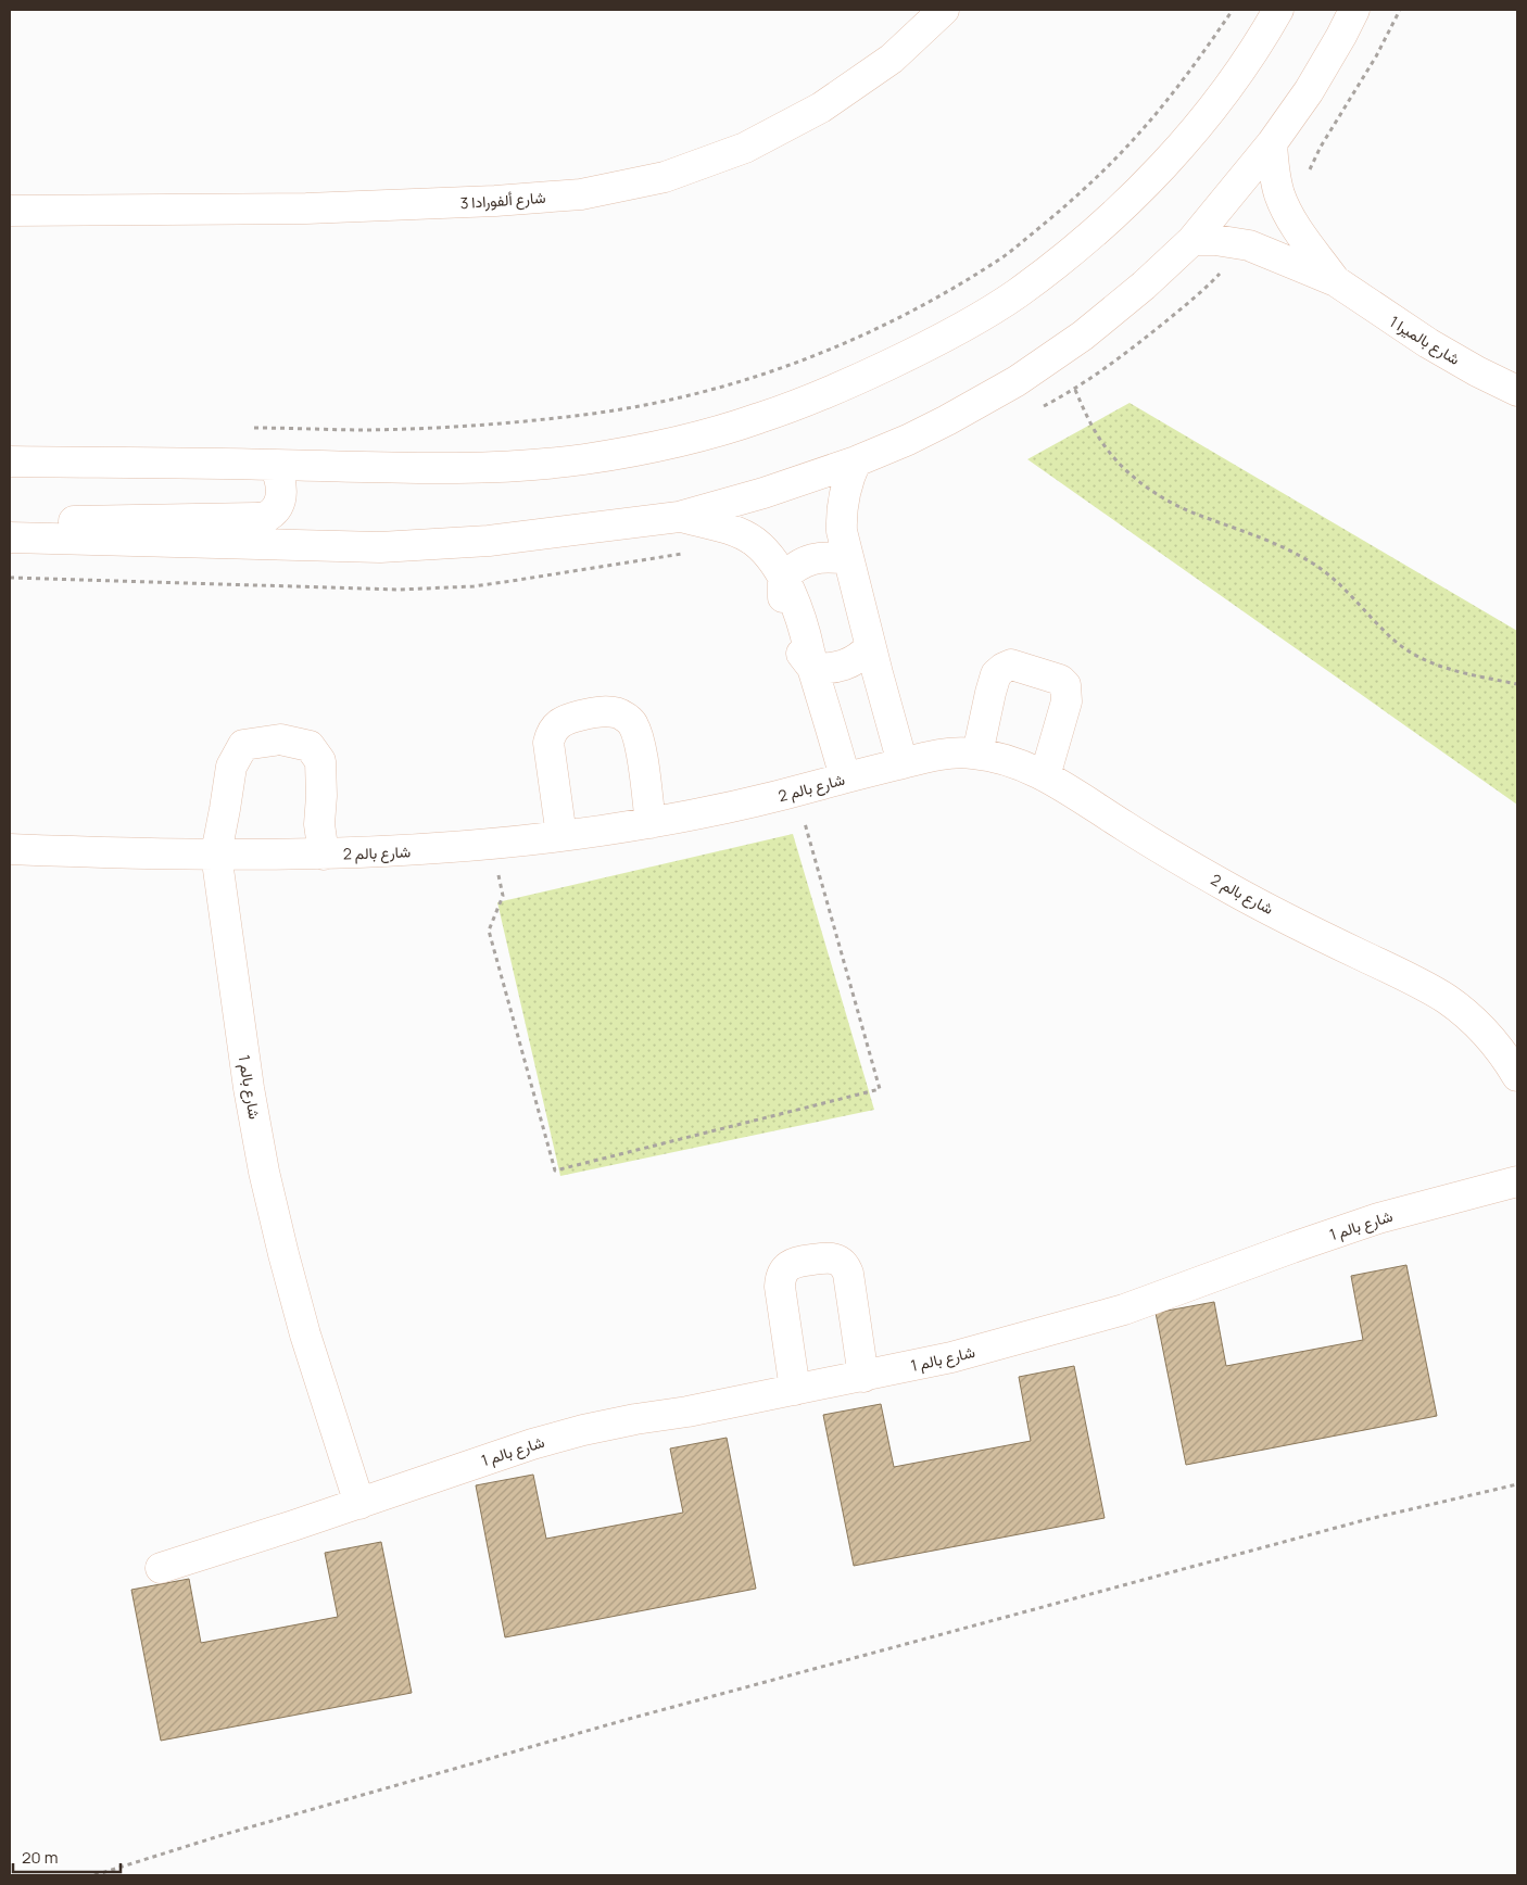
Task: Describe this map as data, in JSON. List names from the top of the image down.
{
  "streets": {
    "street": [
      "شارع ألفورادا 3",
      "شارع بالميرا 1",
      "شارع بالم 2",
      "شارع بالم 1"
    ]
  },
  "crossings": [
    ["شارع بالم 2", "شارع بالم 1"]
  ],
  "scale_bar": "20 m"
}
